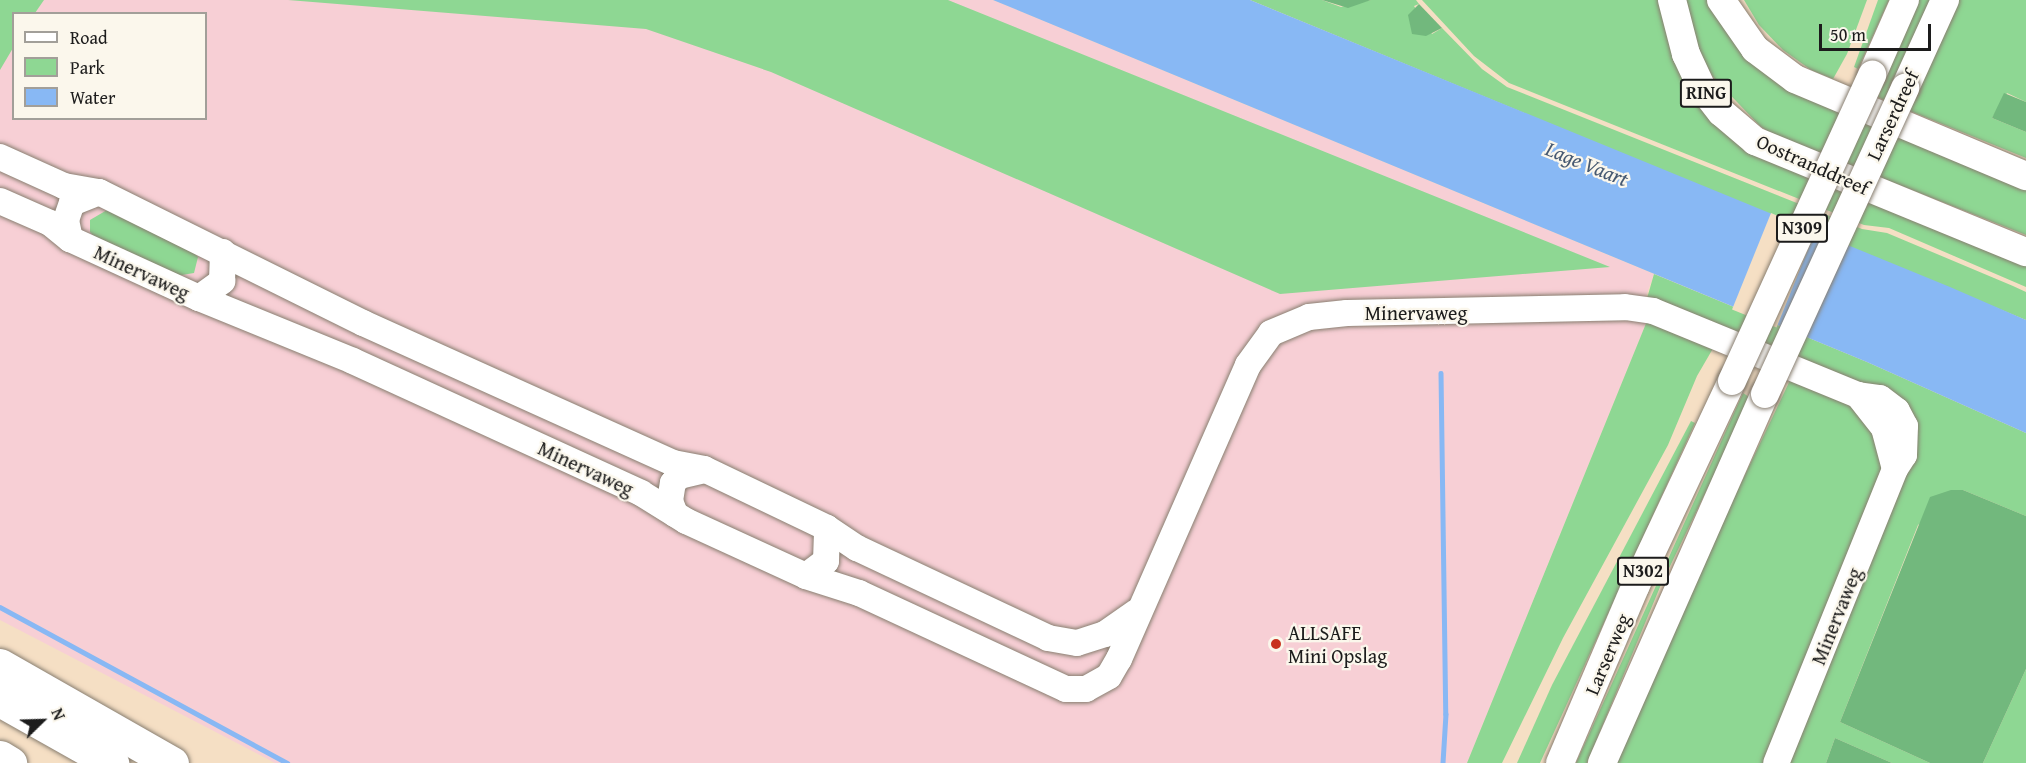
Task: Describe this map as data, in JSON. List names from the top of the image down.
{
  "streets": {
    "main road": [
      "RING",
      "Larserdreef",
      "Oostranddreef",
      "N309",
      "N302",
      "Larserweg"
    ],
    "street": ["Minervaweg"]
  },
  "crossings": [
    ["Larserdreef", "Larserweg"]
  ],
  "water": ["Lage Vaart"],
  "places": ["ALLSAFE Mini Opslag"],
  "legend": ["Road", "Park", "Water"],
  "scale_bar": "50 m",
  "north": "top right"
}
